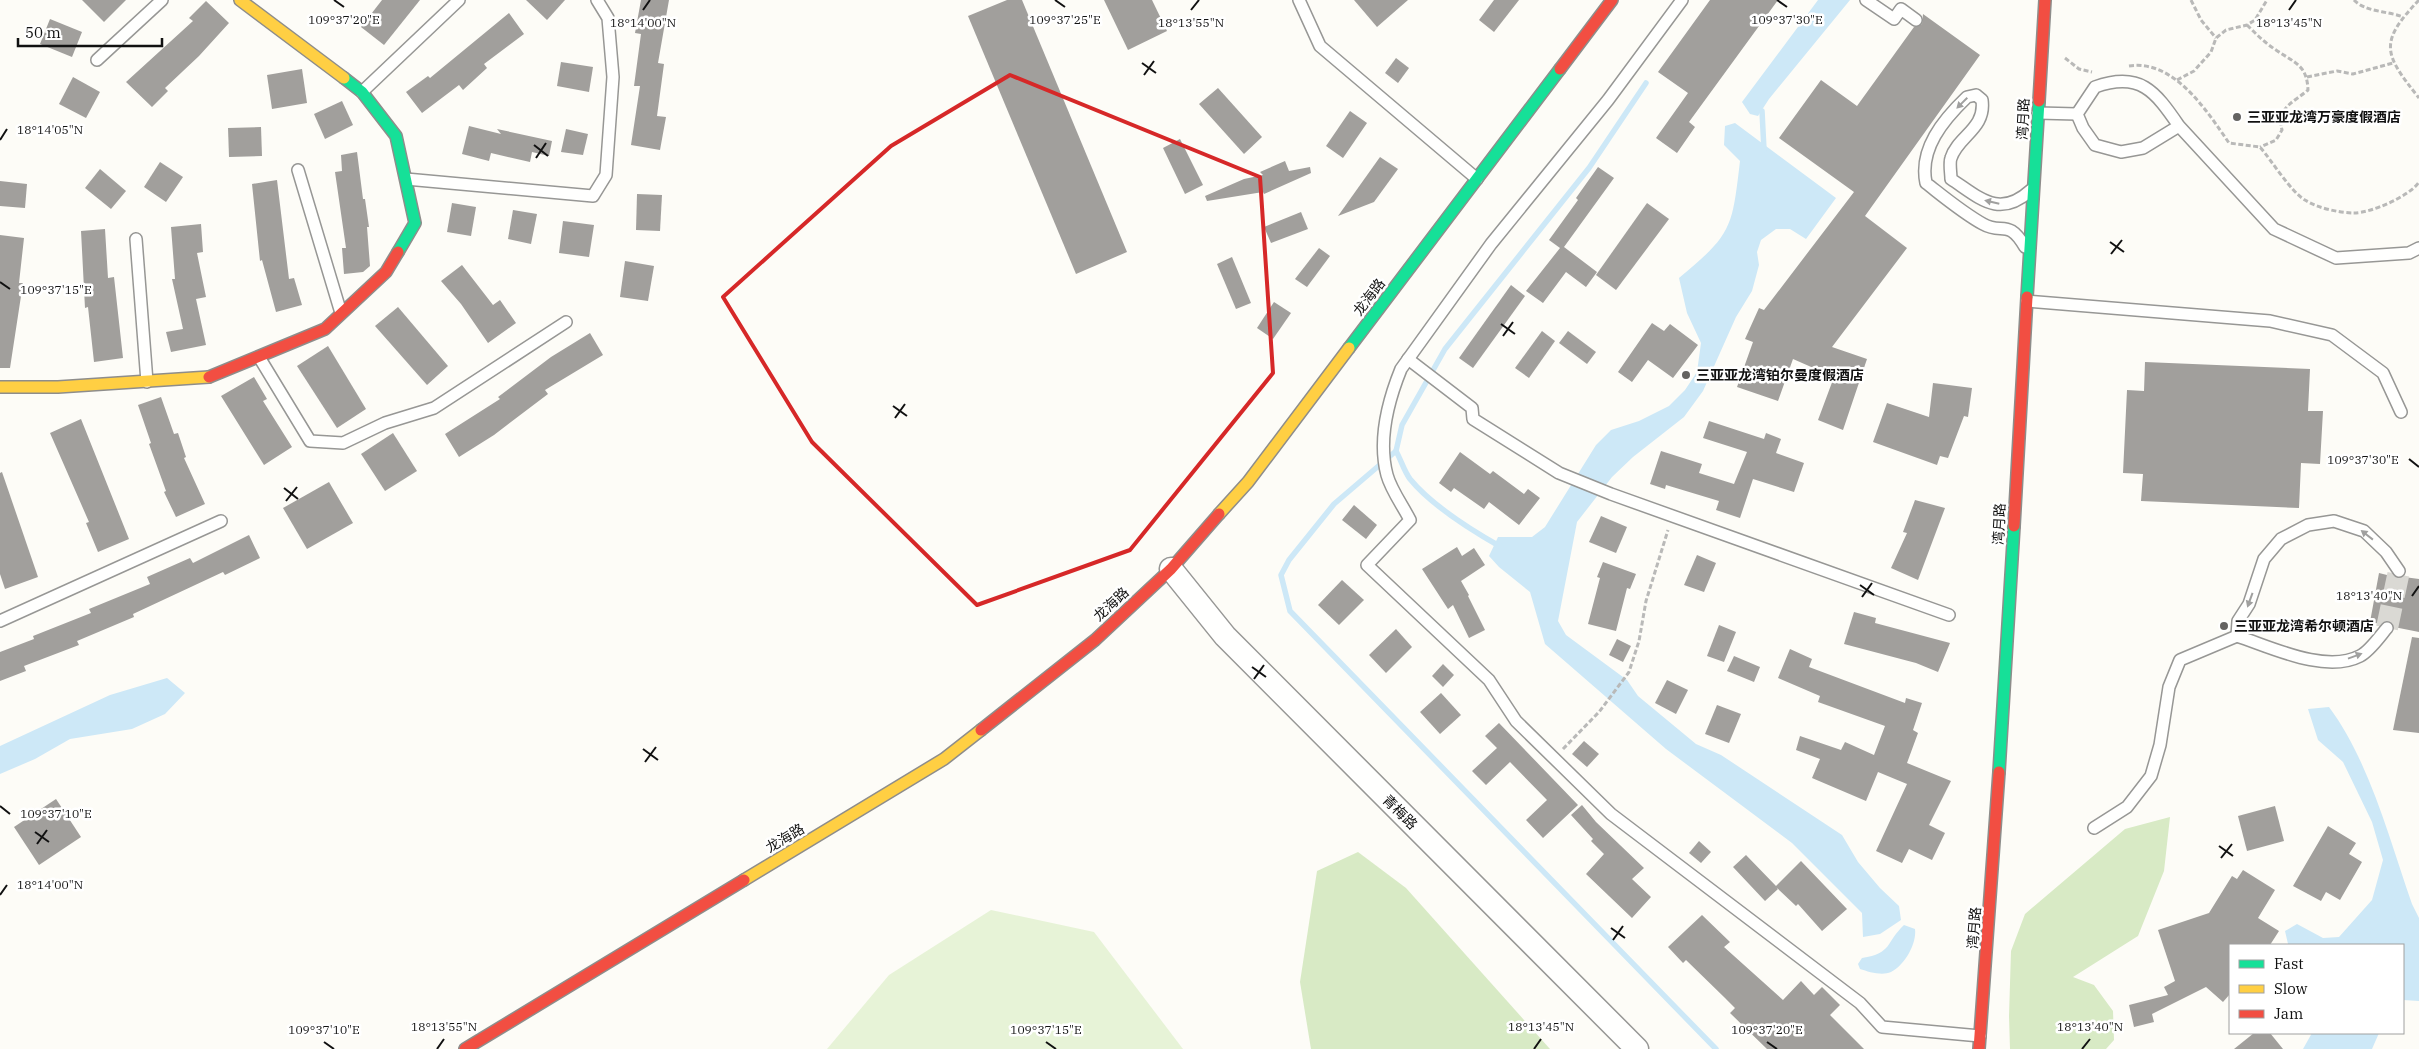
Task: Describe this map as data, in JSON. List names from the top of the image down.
{
  "streets": {
    "street": ["湾月路", "龙海路", "青梅路"]
  },
  "crossings": [
    ["龙海路", "青梅路"]
  ],
  "places": ["三亚亚龙湾万豪度假酒店", "三亚亚龙湾铂尔曼度假酒店", "三亚亚龙湾希尔顿酒店"],
  "legend": ["Fast", "Slow", "Jam"],
  "scale_bar": "50 m",
  "coordinates": [
    "109°37'20\"E",
    "109°37'25\"E",
    "109°37'30\"E",
    "18°13'45\"N",
    "18°14'00\"N",
    "18°13'55\"N",
    "18°14'05\"N",
    "109°37'15\"E",
    "18°13'40\"N",
    "109°37'10\"E"
  ]
}
